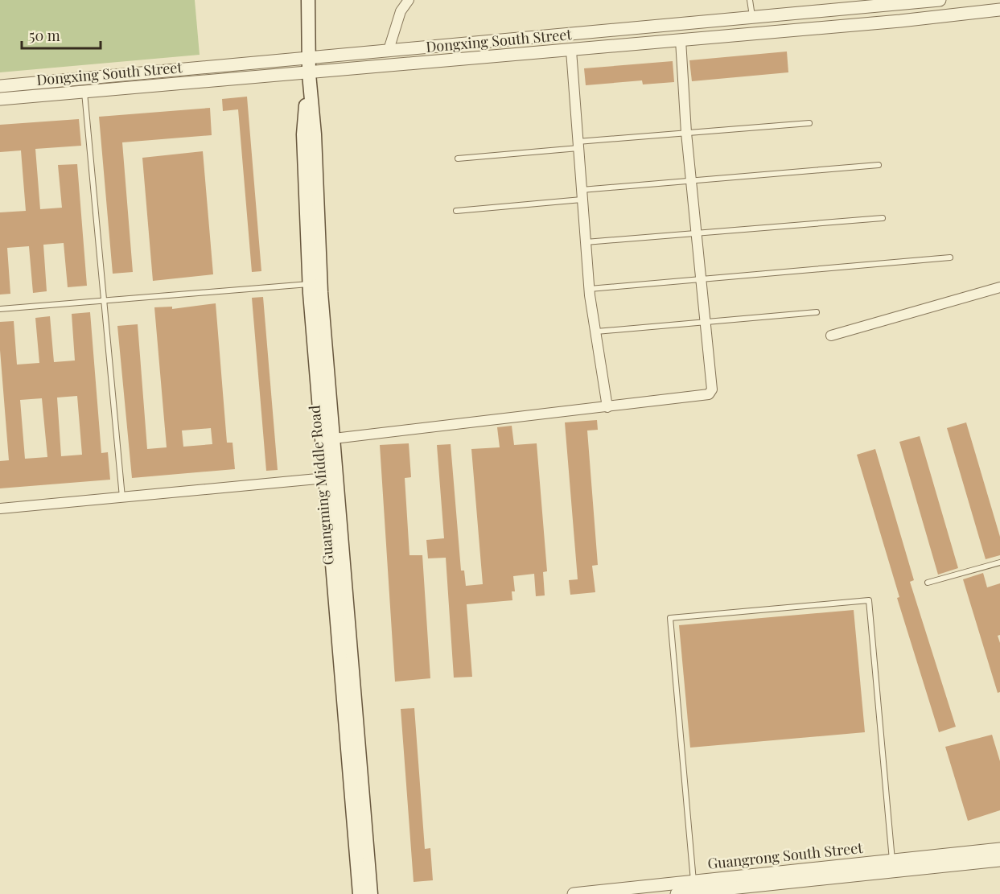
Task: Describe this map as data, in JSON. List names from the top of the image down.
{
  "streets": {
    "main road": ["Guangming Middle Road"],
    "street": ["Dongxing South Street", "Guangrong South Street"]
  },
  "crossings": [
    ["Dongxing South Street", "Guangming Middle Road"]
  ],
  "scale_bar": "50 m"
}
